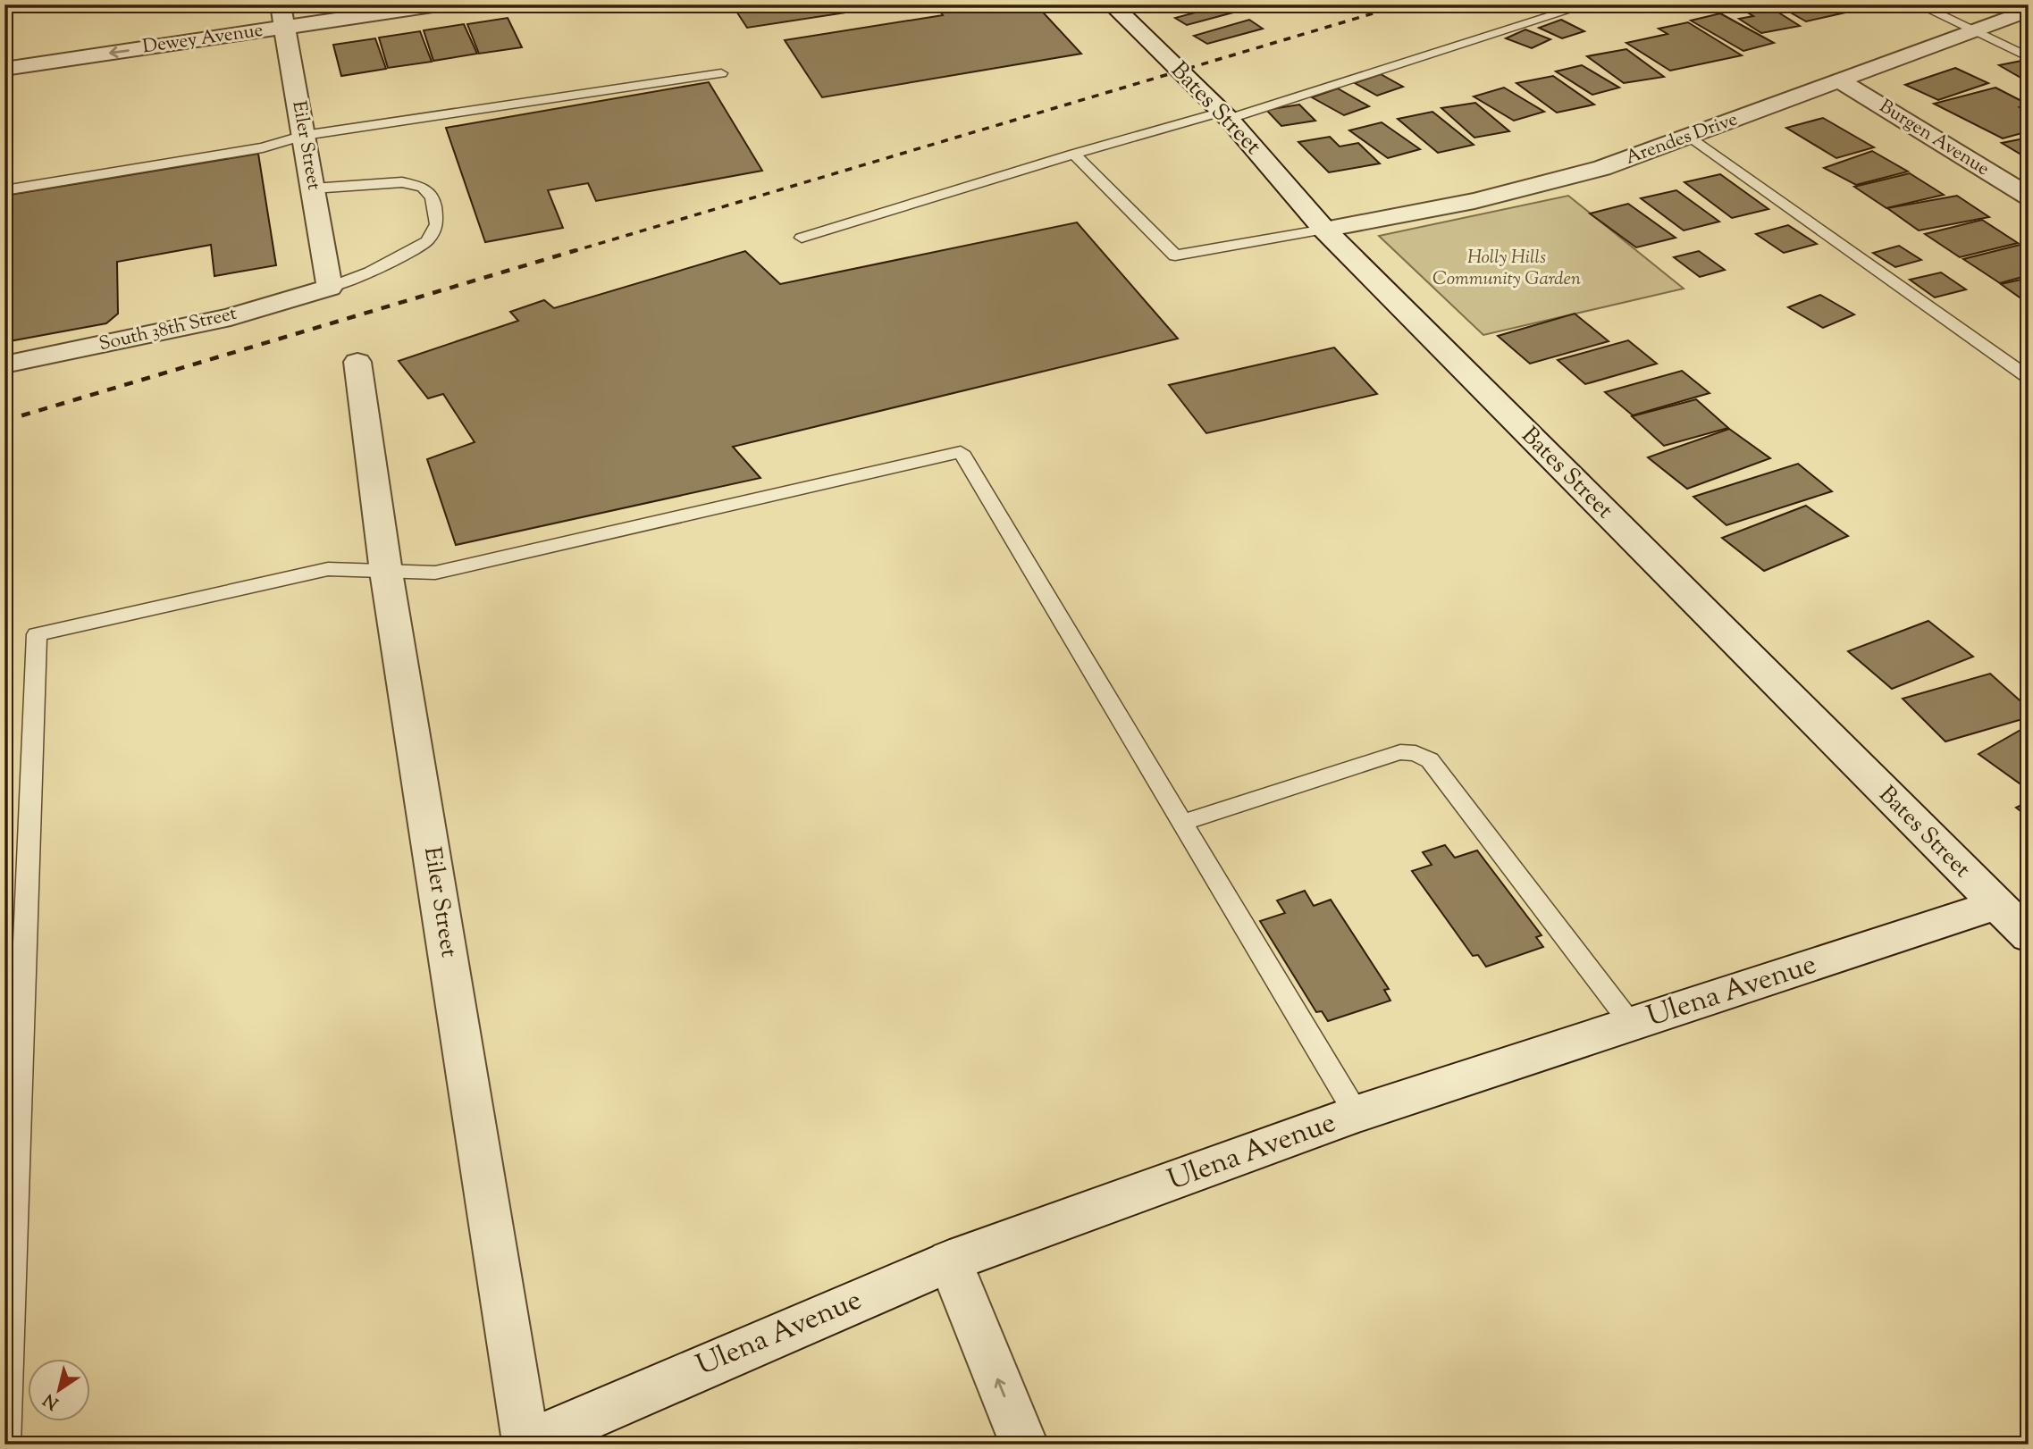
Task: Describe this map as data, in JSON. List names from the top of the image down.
{
  "streets": {
    "street": [
      "Dewey Avenue",
      "Bates Street",
      "Burgen Avenue",
      "Arendes Drive",
      "Eiler Street",
      "South 38th Street",
      "Ulena Avenue"
    ]
  },
  "crossings": [
    ["Dewey Avenue", "Eiler Street"],
    ["Bates Street", "Arendes Drive"],
    ["Bates Street", "Ulena Avenue"],
    ["Burgen Avenue", "Arendes Drive"],
    ["Eiler Street", "South 38th Street"],
    ["Eiler Street", "Ulena Avenue"]
  ],
  "one_way": ["Dewey Avenue"],
  "parks": ["Holly Hills Community Garden"],
  "north": "bottom left"
}
